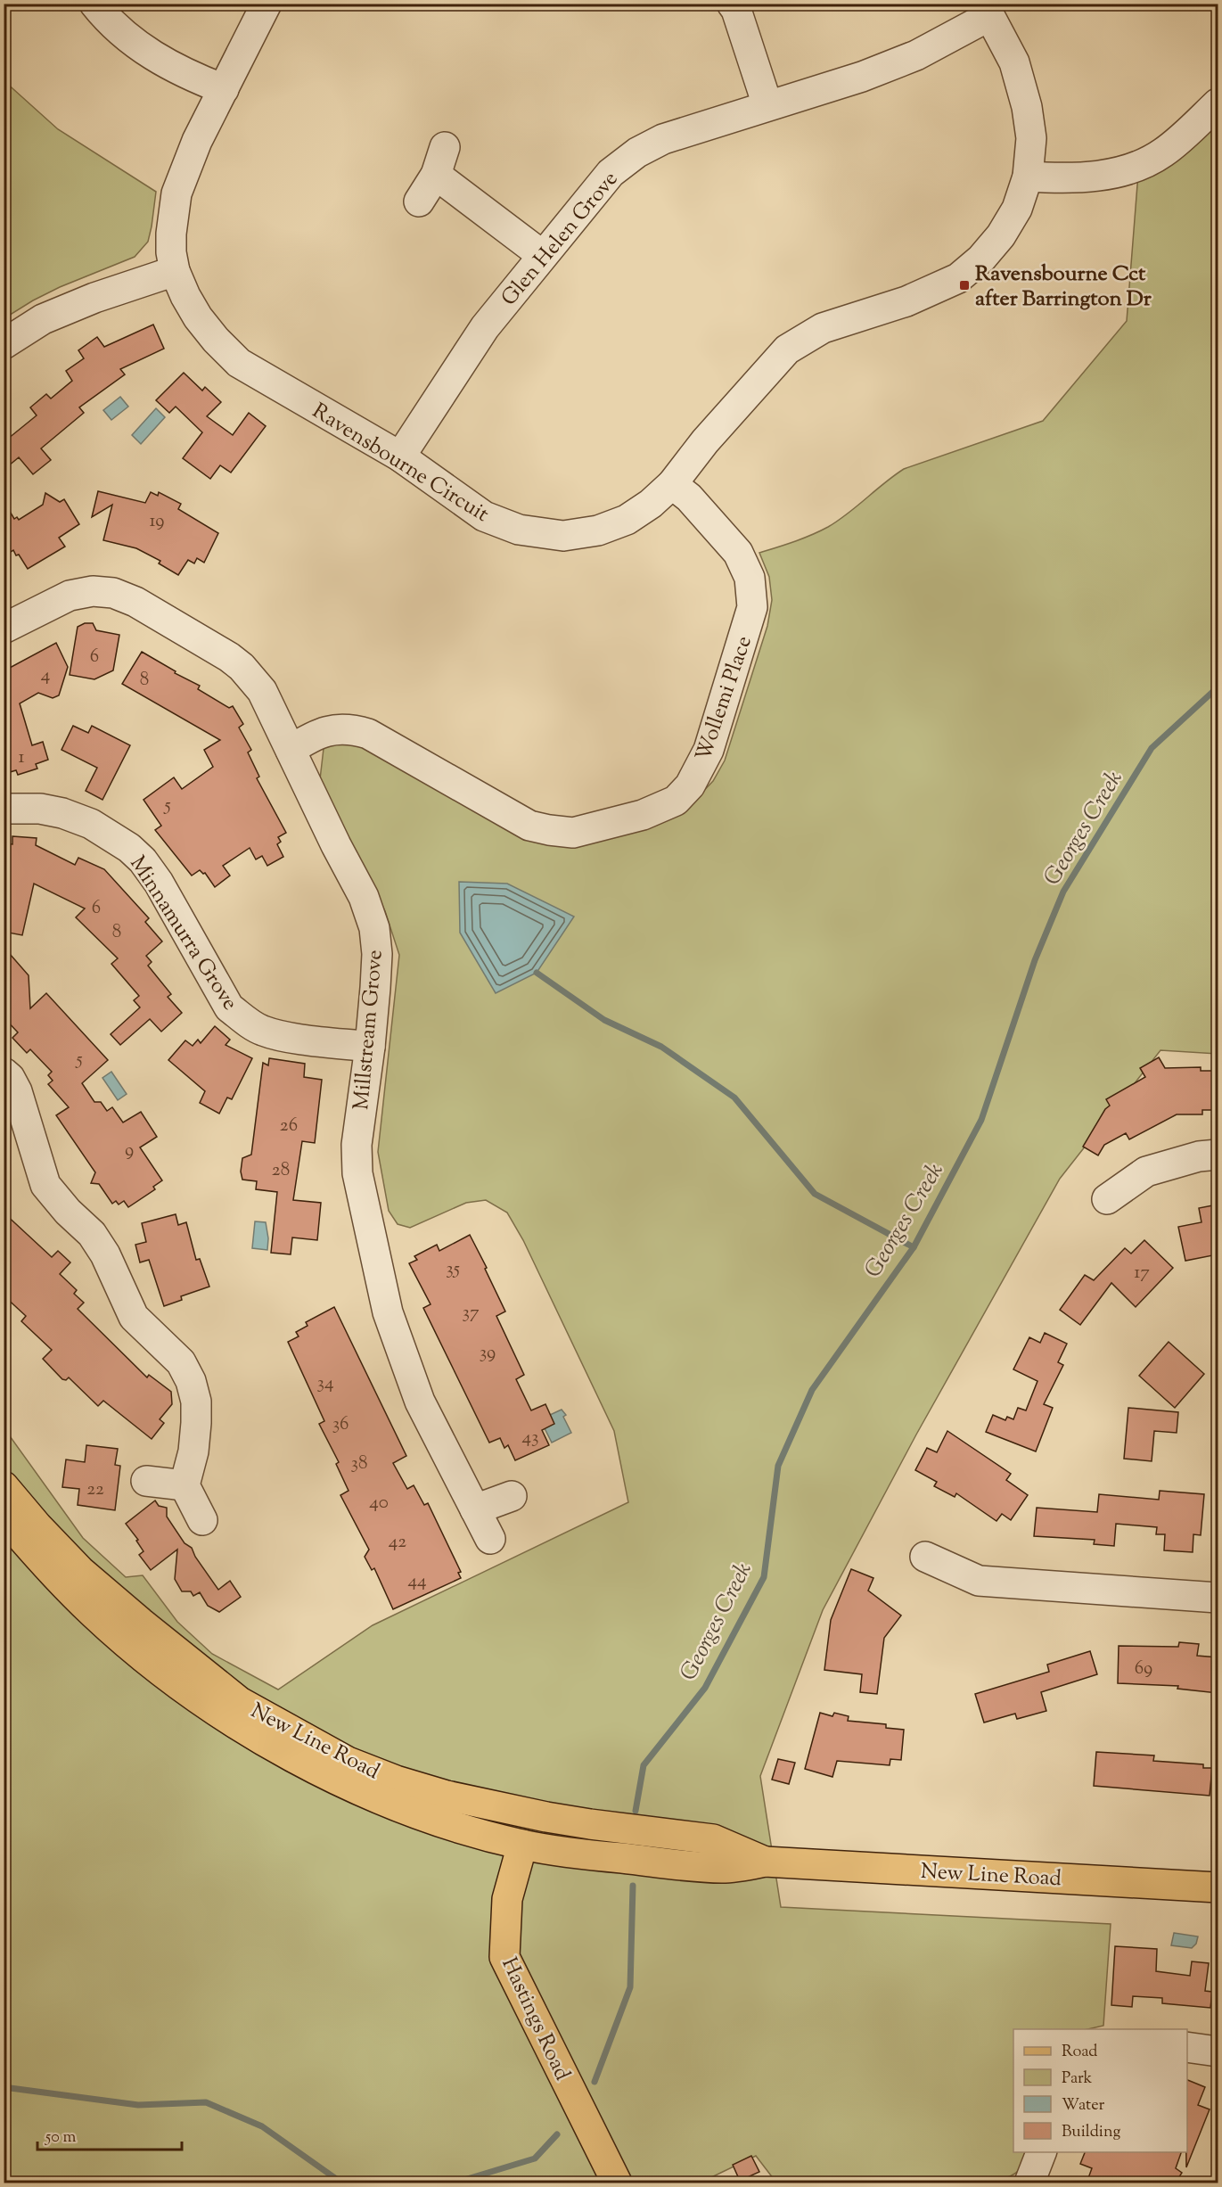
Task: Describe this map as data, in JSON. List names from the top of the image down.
{
  "streets": {
    "main road": ["New Line Road", "Hastings Road"],
    "street": [
      "Glen Helen Grove",
      "Ravensbourne Circuit",
      "Wollemi Place",
      "Minnamurra Grove",
      "Millstream Grove"
    ]
  },
  "crossings": [
    ["Glen Helen Grove", "Ravensbourne Circuit"],
    ["Ravensbourne Circuit", "Wollemi Place"],
    ["Wollemi Place", "Millstream Grove"],
    ["Minnamurra Grove", "Millstream Grove"],
    ["New Line Road", "Hastings Road"]
  ],
  "water": ["Georges Creek"],
  "places": {
    "transit": ["Ravensbourne Cct after Barrington Dr"]
  },
  "house_numbers": [
    "19",
    "6",
    "4",
    "8",
    "1",
    "5",
    "6",
    "8",
    "5",
    "26",
    "9",
    "28",
    "35",
    "17",
    "37",
    "39",
    "34",
    "36",
    "43",
    "38",
    "22",
    "40",
    "42",
    "44",
    "69"
  ],
  "legend": [
    "Road",
    "Park",
    "Water",
    "Building"
  ],
  "scale_bar": "50 m"
}
